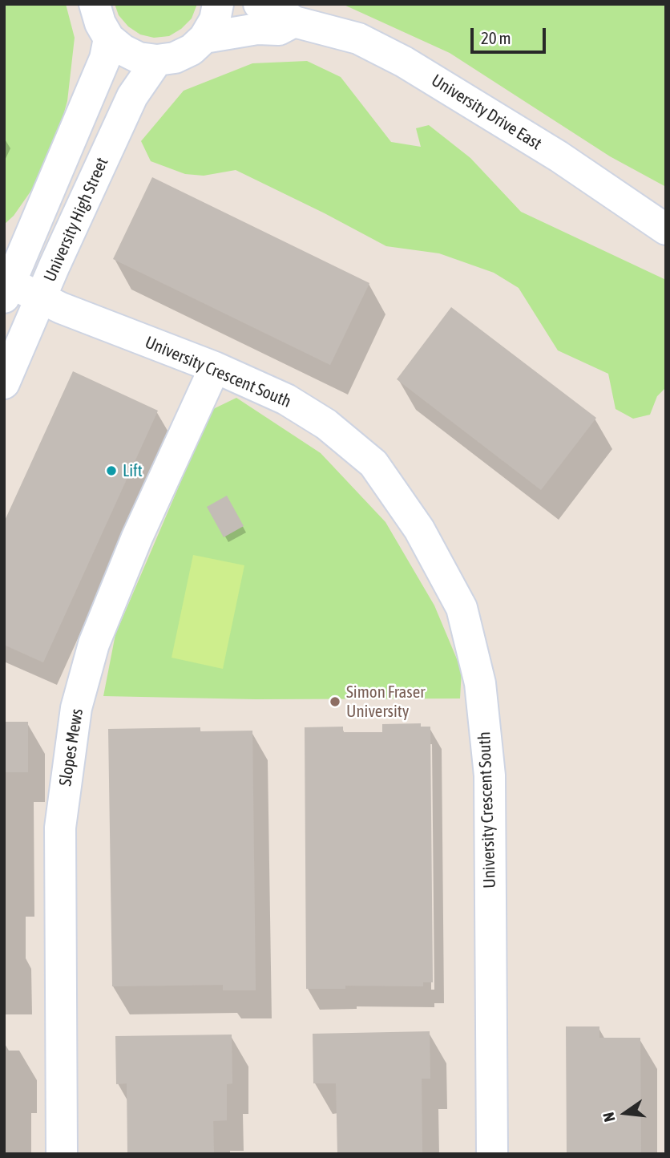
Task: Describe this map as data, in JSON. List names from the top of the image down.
{
  "streets": {
    "street": [
      "University Drive East",
      "University High Street",
      "University Crescent South",
      "Slopes Mews"
    ]
  },
  "crossings": [
    ["University High Street", "University Crescent South"],
    ["University Crescent South", "Slopes Mews"]
  ],
  "places": ["Lift", "Simon Fraser University"],
  "scale_bar": "20 m",
  "north": "left"
}
